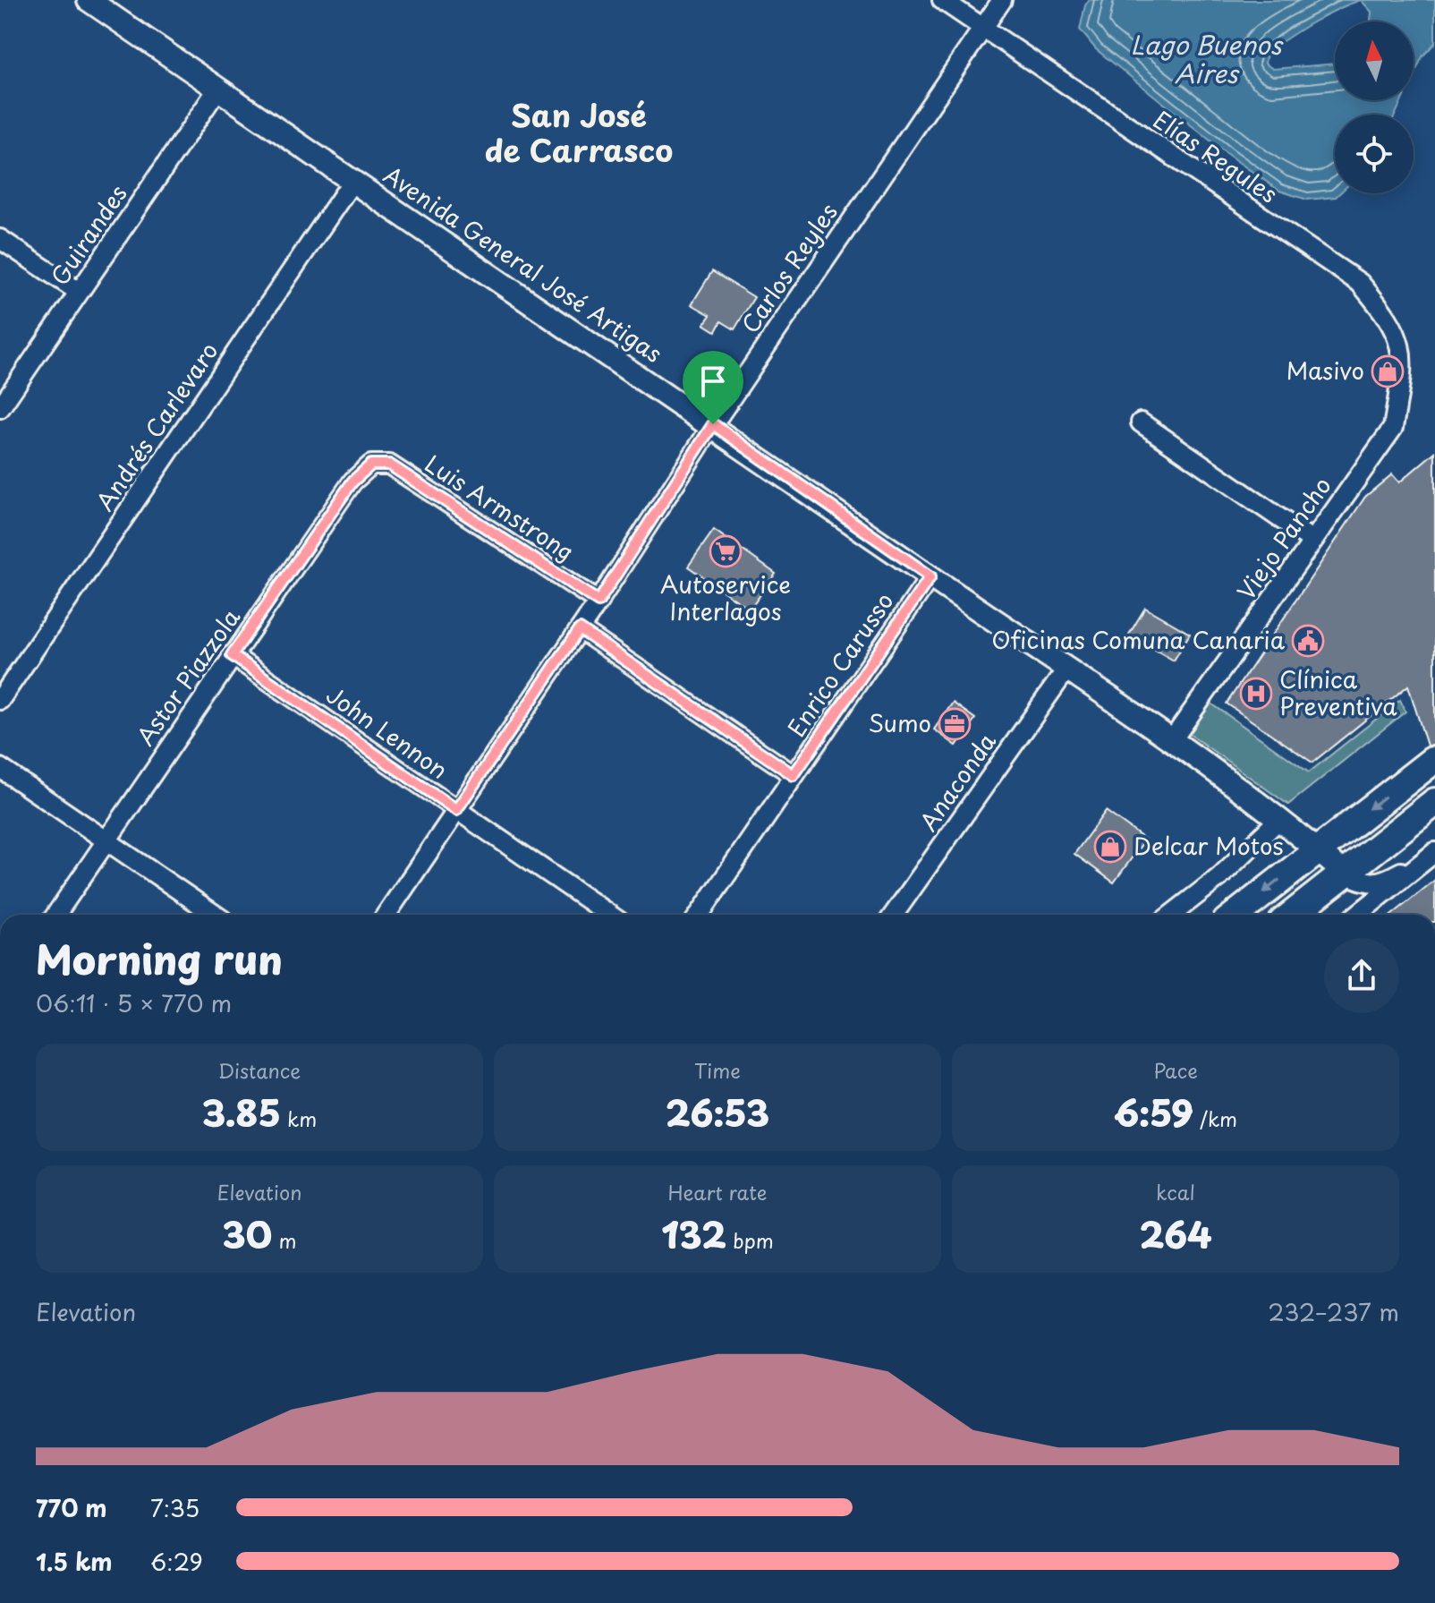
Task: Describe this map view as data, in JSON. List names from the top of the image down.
{
  "streets": {
    "street": [
      "Elías Regules",
      "Guirandes",
      "Avenida General José Artigas",
      "Carlos Reyles",
      "Andrés Carlevaro",
      "Luis Armstrong",
      "Viejo Pancho",
      "Enrico Carusso",
      "Astor Piazzola",
      "John Lennon",
      "Anaconda"
    ]
  },
  "crossings": [
    ["Elías Regules", "Carlos Reyles"],
    ["Elías Regules", "Viejo Pancho"],
    ["Guirandes", "Avenida General José Artigas"],
    ["Avenida General José Artigas", "Carlos Reyles"],
    ["Avenida General José Artigas", "Andrés Carlevaro"],
    ["Avenida General José Artigas", "Viejo Pancho"],
    ["Avenida General José Artigas", "Enrico Carusso"],
    ["Avenida General José Artigas", "Anaconda"],
    ["Carlos Reyles", "Luis Armstrong"],
    ["Carlos Reyles", "John Lennon"],
    ["Luis Armstrong", "Astor Piazzola"],
    ["Astor Piazzola", "John Lennon"]
  ],
  "districts": ["San José de Carrasco"],
  "water": ["Lago Buenos Aires"],
  "places": {
    "shop": ["Masivo", "Delcar Motos"],
    "supermarket": ["Autoservice Interlagos"],
    "public building": ["Oficinas Comuna Canaria"],
    "hospital": ["Clínica Preventiva"],
    "office": ["Sumo"]
  },
  "north": "top",
  "page": {
    "heading": ["Morning run", "06:11 · 5 × 770 m"],
    "stats": [
      ["Distance", "3.85 km"],
      ["Time", "26:53"],
      ["Pace", "6:59 /km"],
      ["Elevation", "30 m"],
      ["Heart rate", "132 bpm"],
      ["kcal", "264"]
    ],
    "chart": ["Elevation", "232–237 m"],
    "list": [
      {
        "name": "770 m",
        "note": "7:35"
      },
      {
        "name": "1.5 km",
        "note": "6:29"
      }
    ]
  }
}
